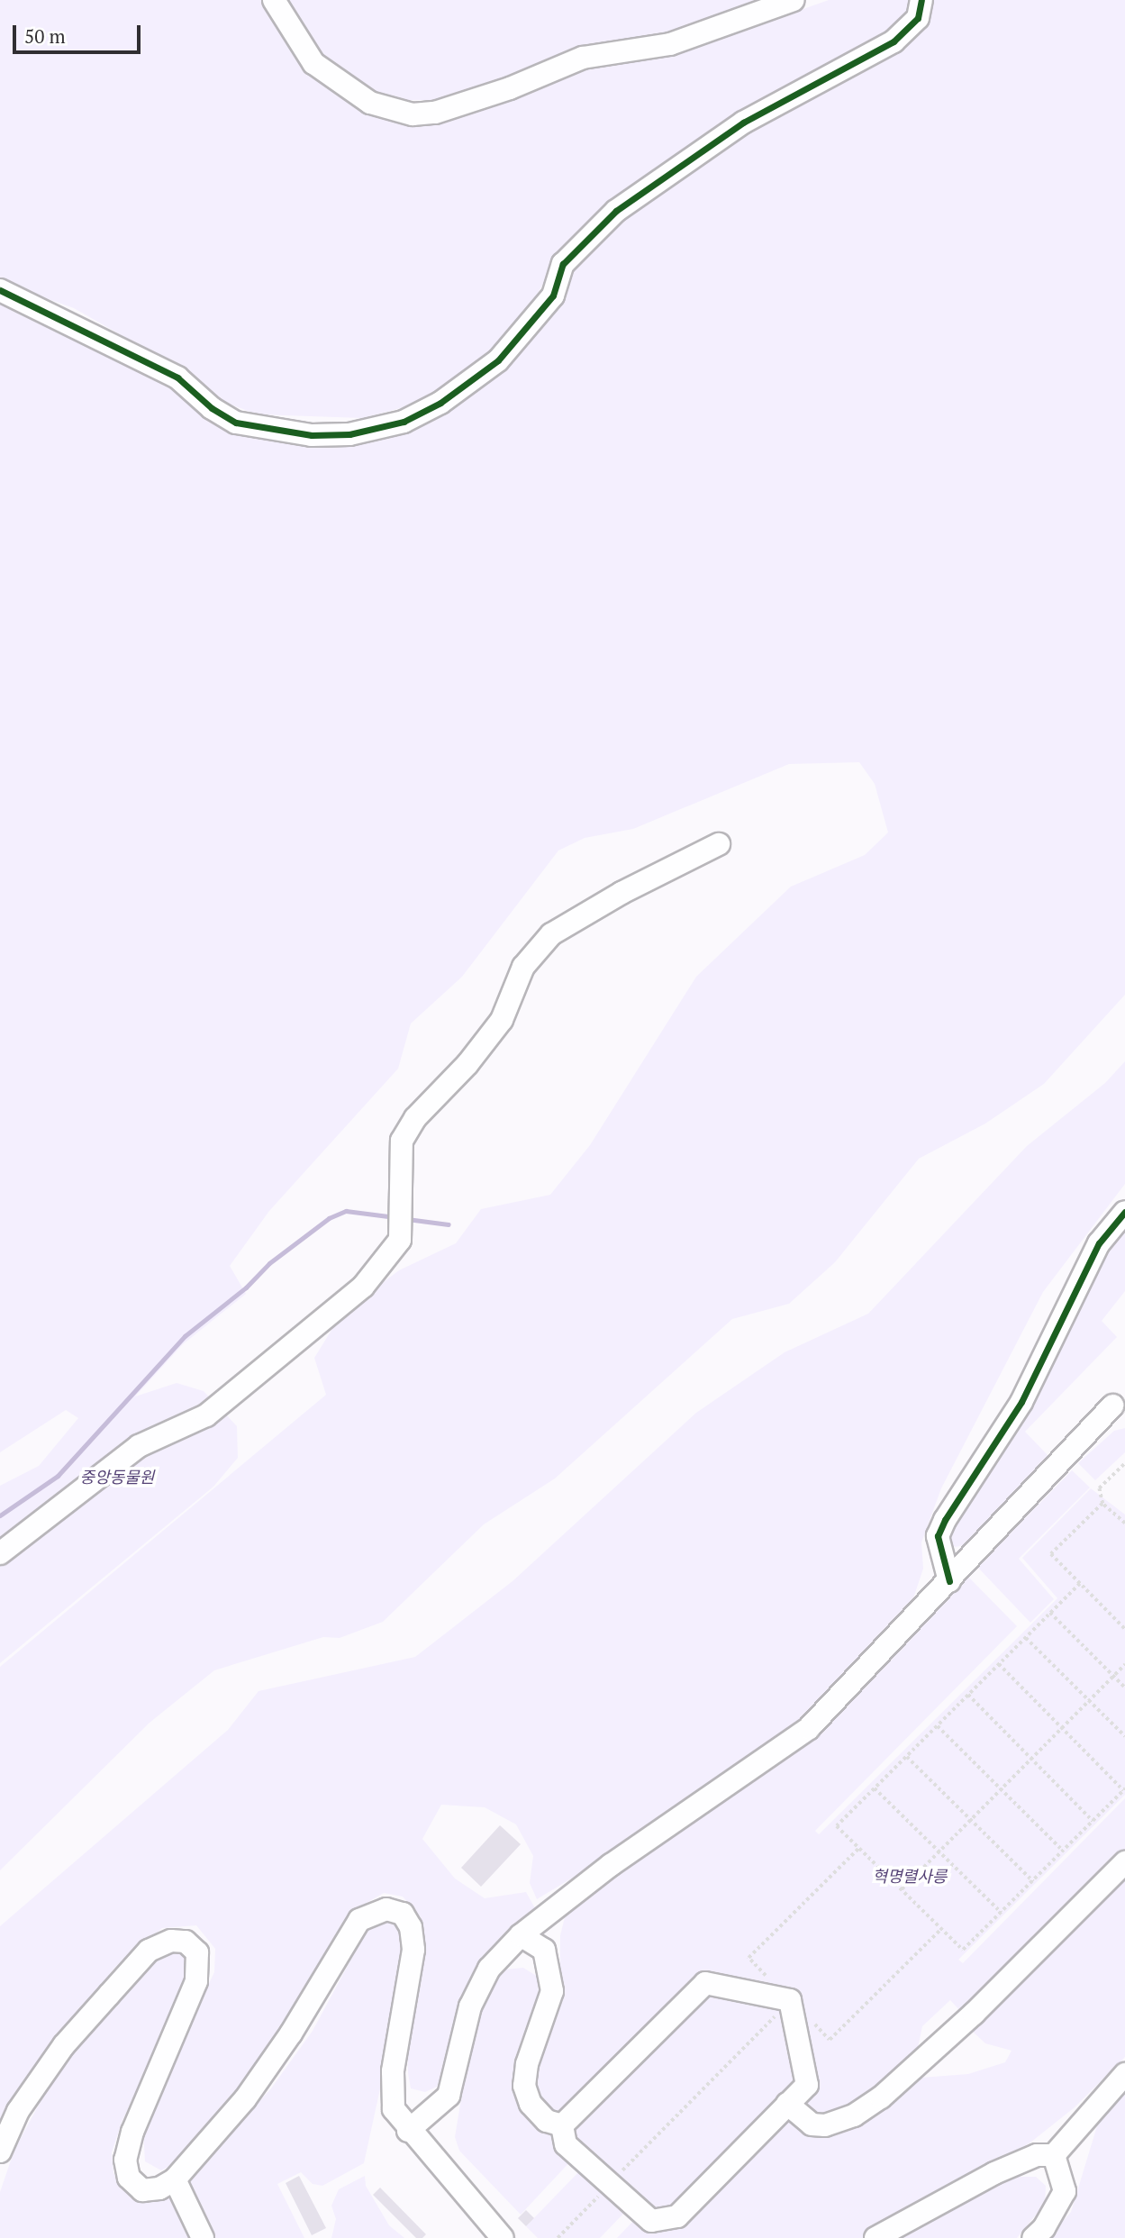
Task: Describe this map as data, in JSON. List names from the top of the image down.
{
  "parks": ["중앙동물원", "혁명렬사릉"],
  "scale_bar": "50 m"
}
